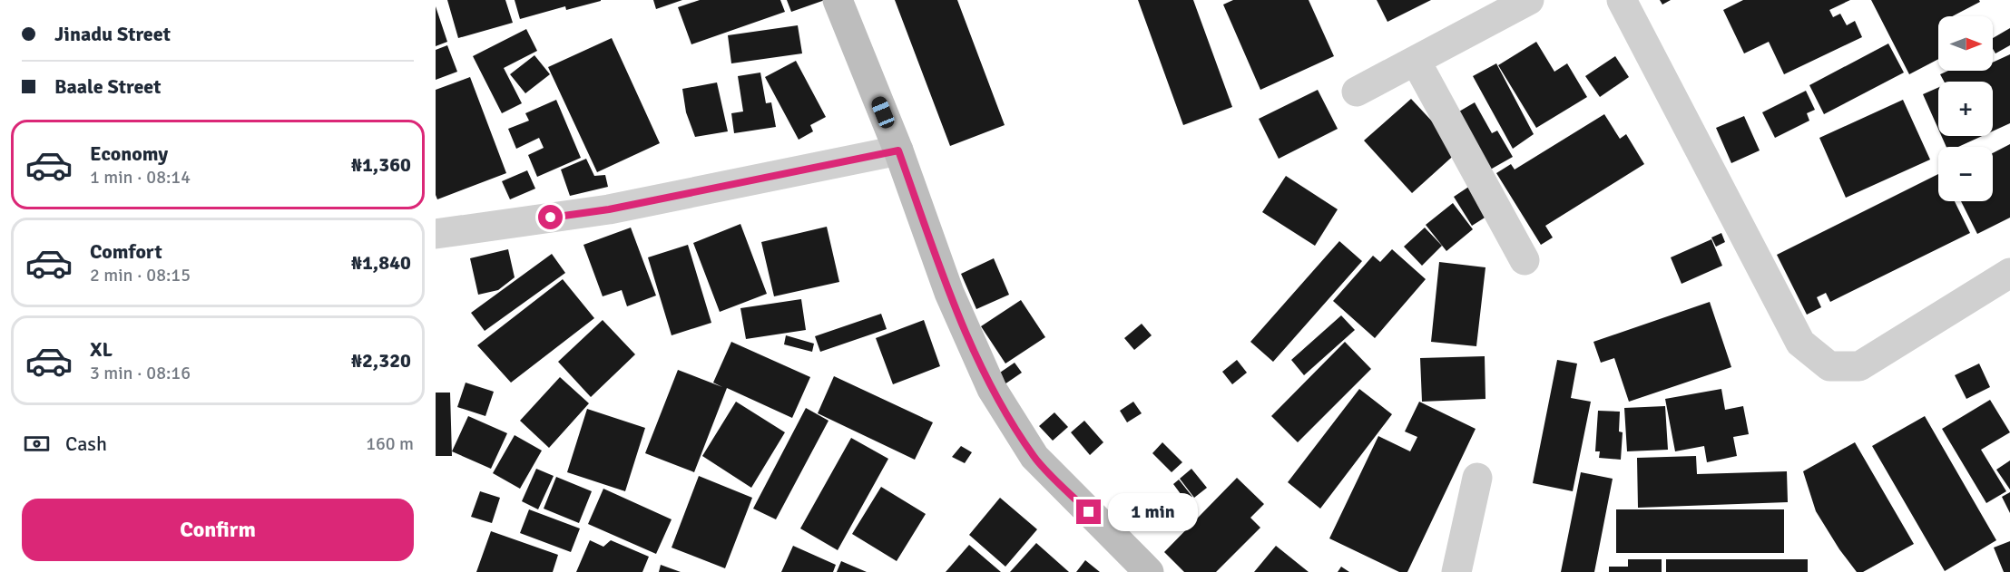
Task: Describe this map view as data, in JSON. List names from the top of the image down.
{
  "north": "right",
  "page": {
    "banner": ["Jinadu Street", "Baale Street"],
    "map_buttons": ["+", "−"],
    "list": [
      {
        "name": "Economy",
        "note": "1 min · 08:14",
        "value": "₦1,360"
      },
      {
        "name": "Comfort",
        "note": "2 min · 08:15",
        "value": "₦1,840"
      },
      {
        "name": "XL",
        "note": "3 min · 08:16",
        "value": "₦2,320"
      }
    ],
    "pay": ["Cash", "160 m"],
    "buttons": "Confirm",
    "bubble": "1 min"
  }
}
